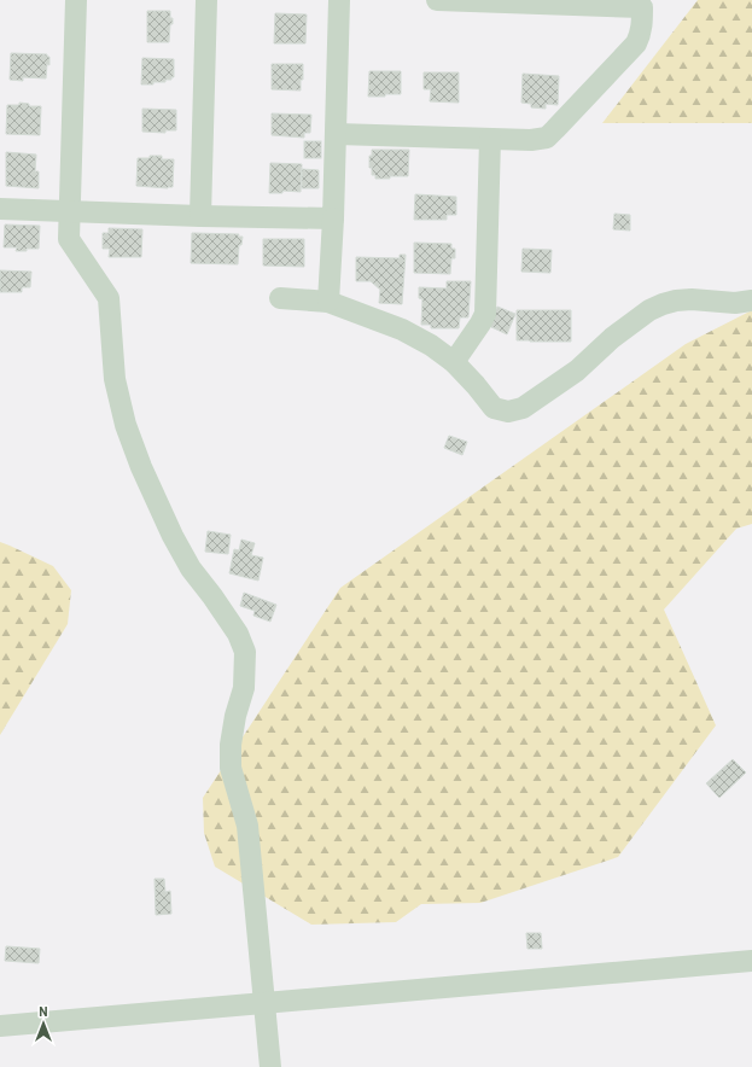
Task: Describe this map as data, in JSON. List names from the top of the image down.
{
  "north": "top"
}
